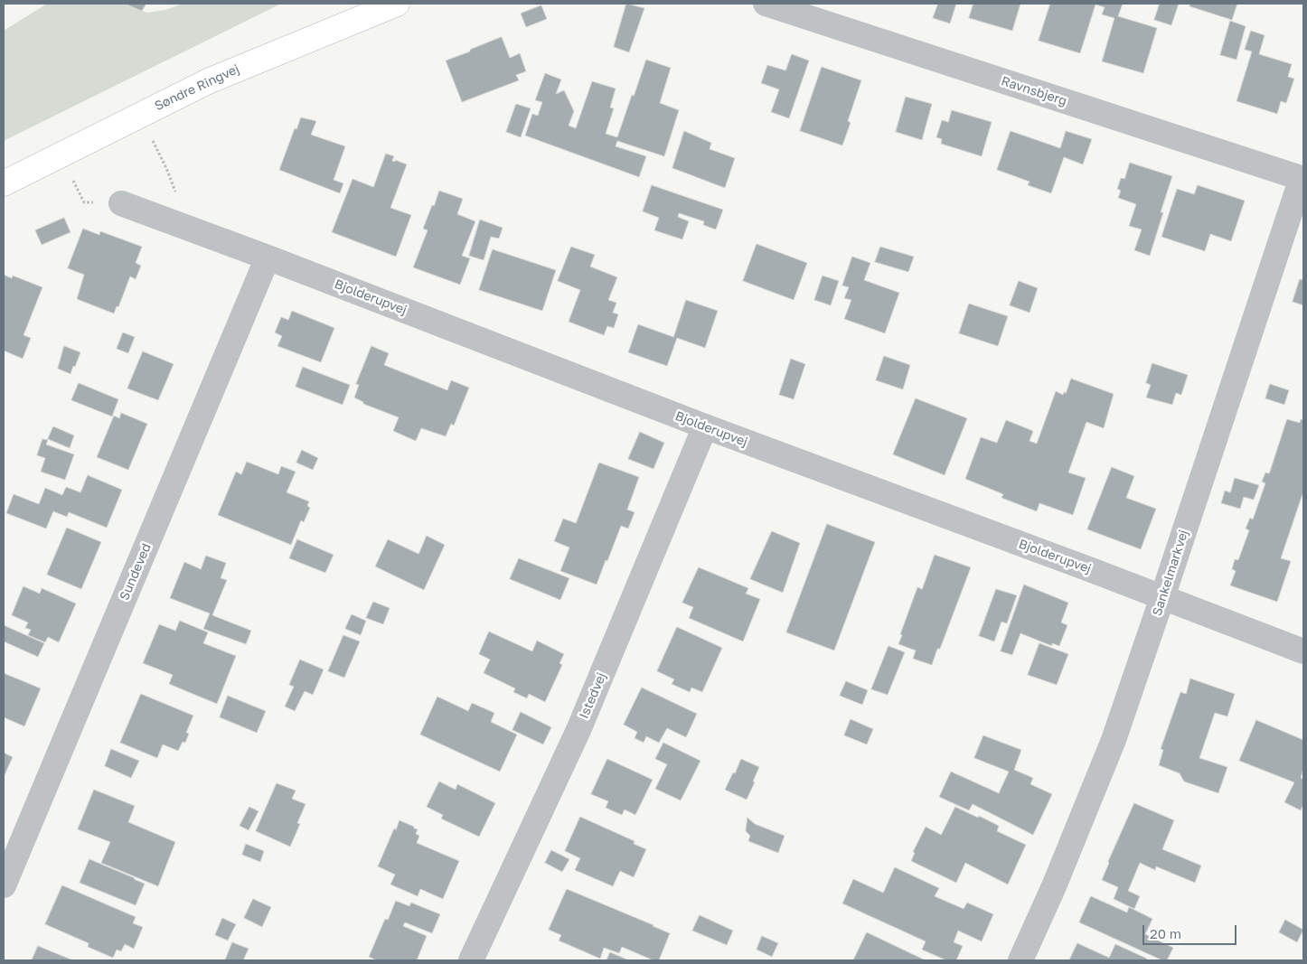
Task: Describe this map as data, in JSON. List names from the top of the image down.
{
  "streets": {
    "main road": ["Søndre Ringvej"],
    "street": [
      "Ravnsbjerg",
      "Bjolderupvej",
      "Sundeved",
      "Sankelmarkvej",
      "Istedvej"
    ]
  },
  "crossings": [
    ["Ravnsbjerg", "Sankelmarkvej"],
    ["Bjolderupvej", "Sundeved"],
    ["Bjolderupvej", "Sankelmarkvej"],
    ["Bjolderupvej", "Istedvej"]
  ],
  "scale_bar": "20 m"
}
